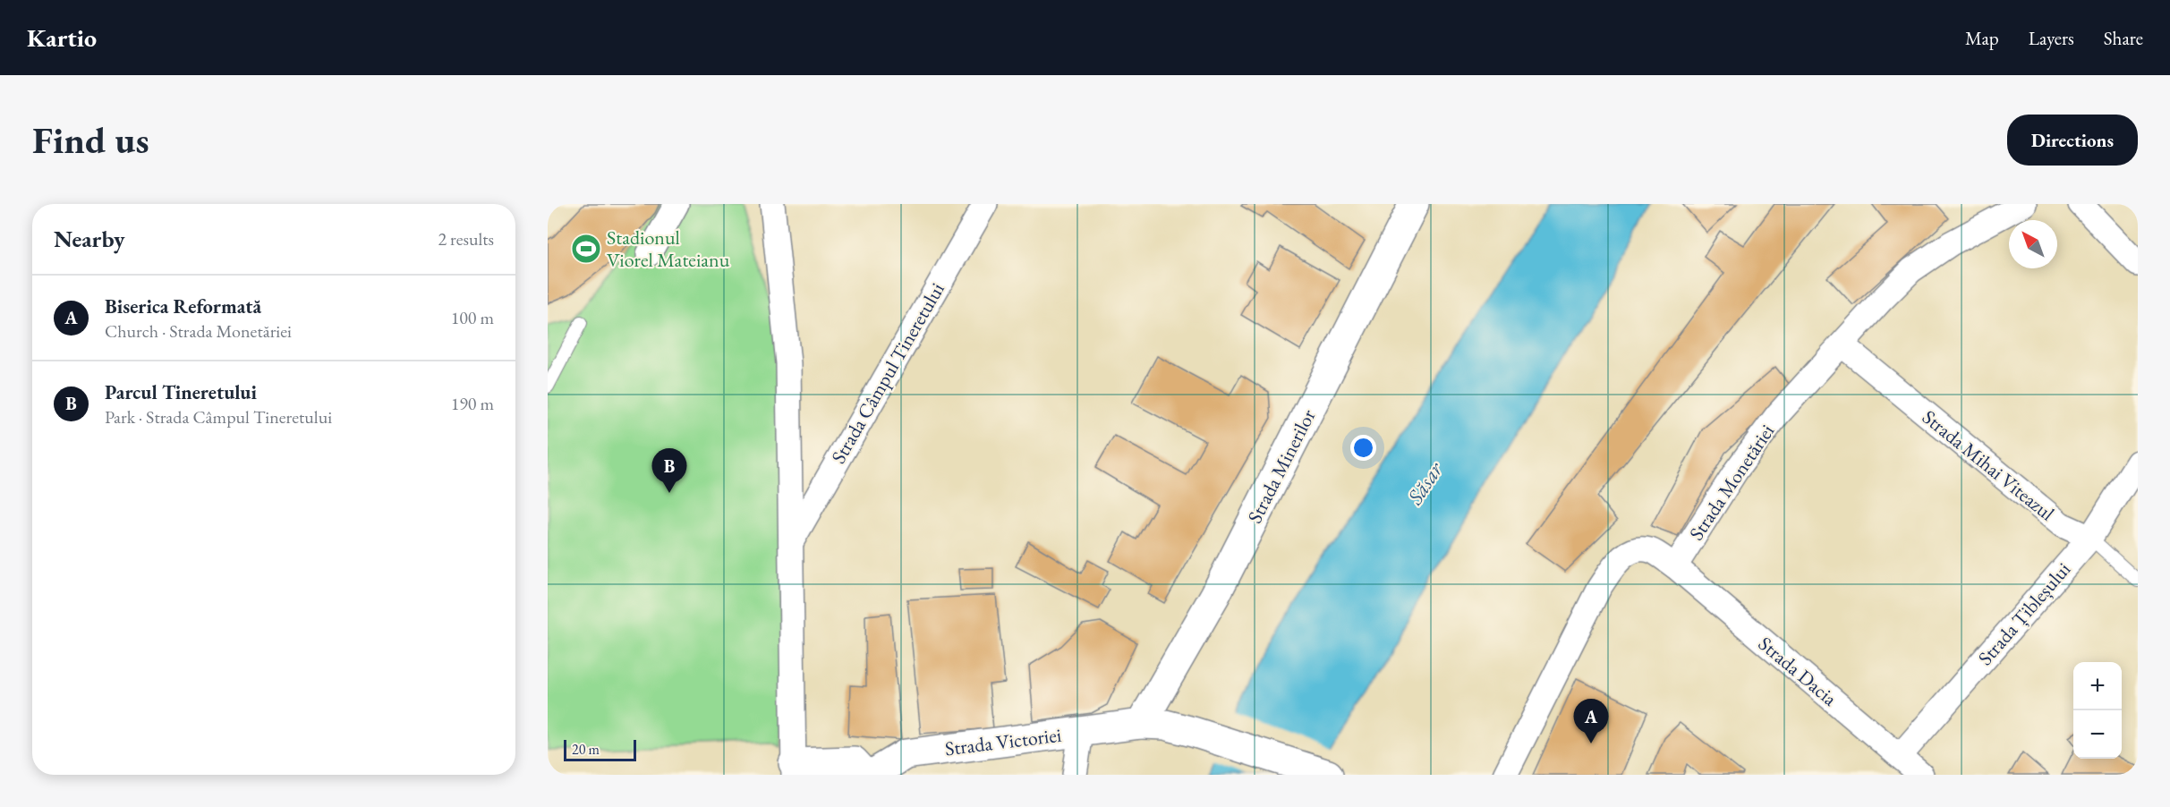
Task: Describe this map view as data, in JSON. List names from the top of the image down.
{
  "streets": {
    "main road": ["Strada Minerilor", "Strada Victoriei"],
    "street": [
      "Strada Câmpul Tineretului",
      "Strada Mihai Viteazul",
      "Strada Monetăriei",
      "Strada Țibleșului",
      "Strada Dacia"
    ]
  },
  "crossings": [
    ["Strada Mihai Viteazul", "Strada Monetăriei"],
    ["Strada Mihai Viteazul", "Strada Țibleșului"],
    ["Strada Minerilor", "Strada Victoriei"],
    ["Strada Monetăriei", "Strada Dacia"],
    ["Strada Țibleșului", "Strada Dacia"]
  ],
  "water": ["Săsar"],
  "places": {
    "sports": ["Stadionul Viorel Mateianu"]
  },
  "scale_bar": "20 m",
  "north": "top left",
  "page": {
    "header": "Kartio",
    "nav": ["Map", "Layers", "Share"],
    "buttons": "Directions",
    "title": "Find us",
    "heading": ["Nearby", "2 results"],
    "list": [
      {
        "mark": "A",
        "name": "Biserica Reformată",
        "note": "Church · Strada Monetăriei",
        "value": "100 m"
      },
      {
        "mark": "B",
        "name": "Parcul Tineretului",
        "note": "Park · Strada Câmpul Tineretului",
        "value": "190 m"
      }
    ],
    "pins": ["B", "A"],
    "map_buttons": ["+", "−"],
    "scale": "20 m"
  }
}
